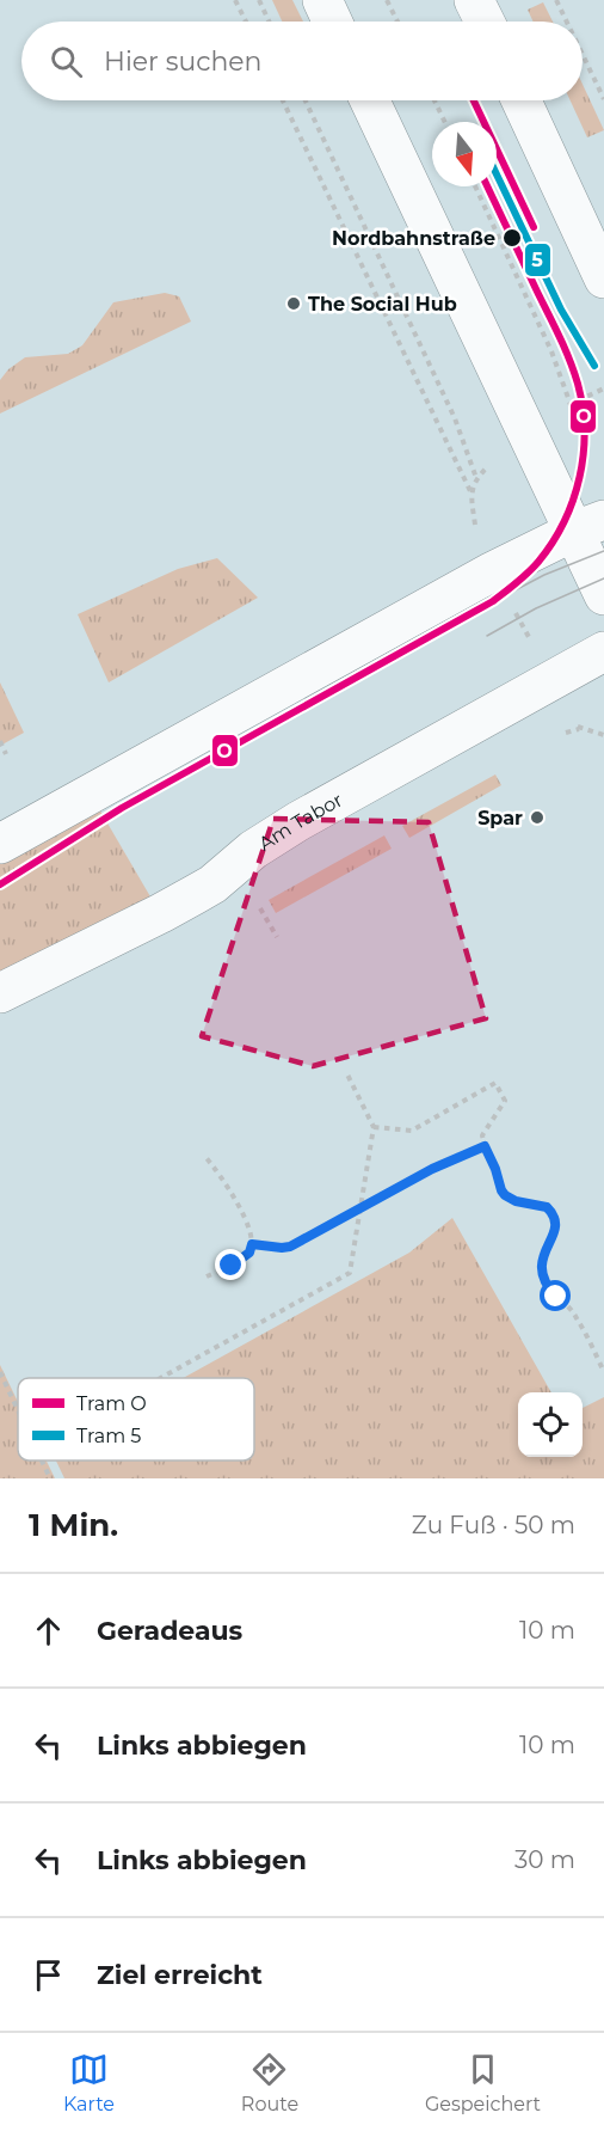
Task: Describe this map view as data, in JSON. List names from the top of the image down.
{
  "streets": {
    "street": ["Am Tabor"]
  },
  "places": ["Nordbahnstraße", "The Social Hub", "Spar"],
  "lines": ["tram line O", "tram line 5"],
  "legend": ["Tram O", "Tram 5"],
  "north": "bottom",
  "page": {
    "search": "Hier suchen",
    "heading": ["1 Min.", "Zu Fuß · 50 m"],
    "list": [
      ["Geradeaus", "10 m"],
      ["Links abbiegen", "10 m"],
      ["Links abbiegen", "30 m"],
      "Ziel erreicht"
    ],
    "nav": ["Karte", "Route", "Gespeichert"]
  }
}
